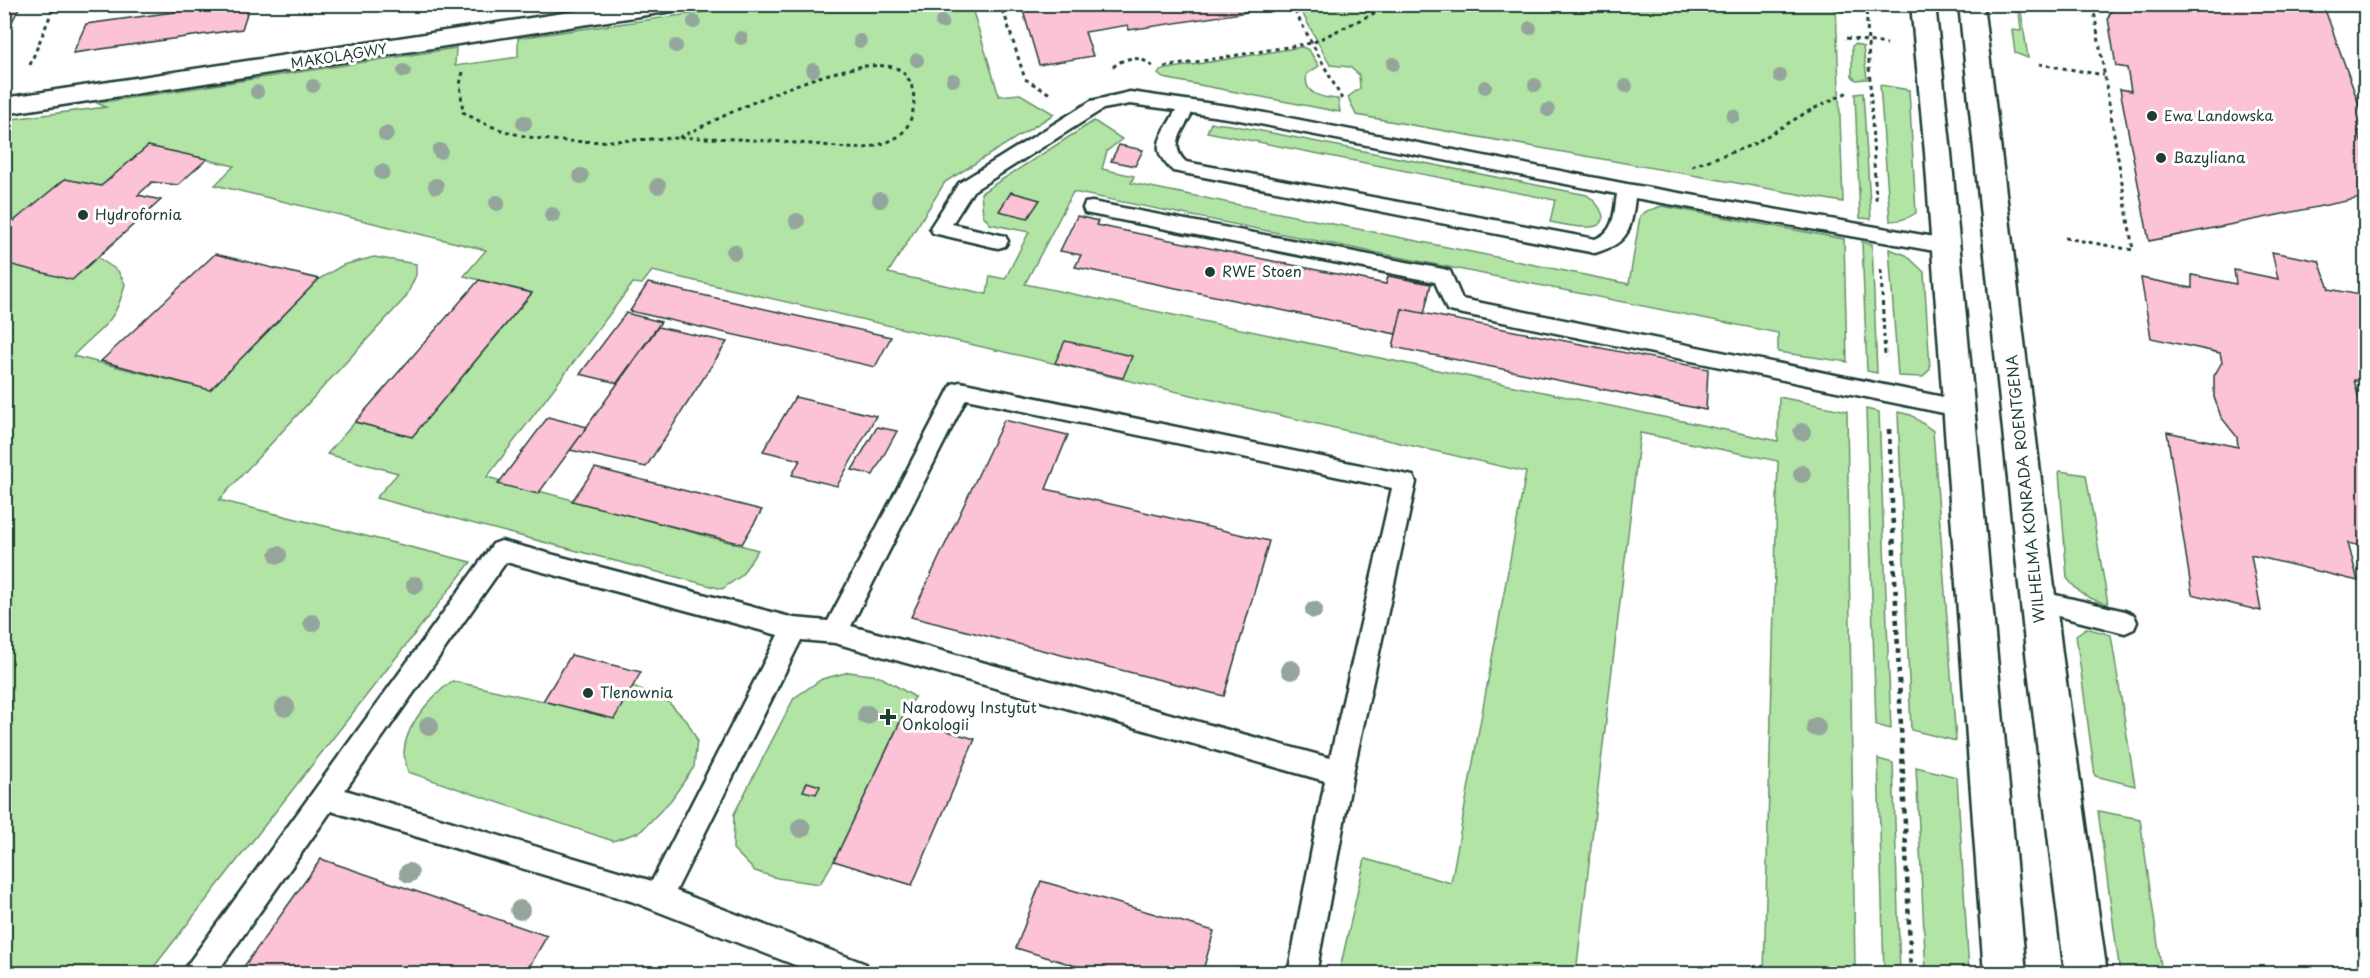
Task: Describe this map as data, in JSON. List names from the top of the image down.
{
  "streets": {
    "street": ["MAKOLĄGWY", "WILHELMA KONRADA ROENTGENA"]
  },
  "places": {
    "other": [
      "Ewa Landowska",
      "Bazyliana",
      "Hydrofornia",
      "RWE Stoen",
      "Tlenownia"
    ],
    "health": ["Narodowy Instytut Onkologii"]
  }
}
